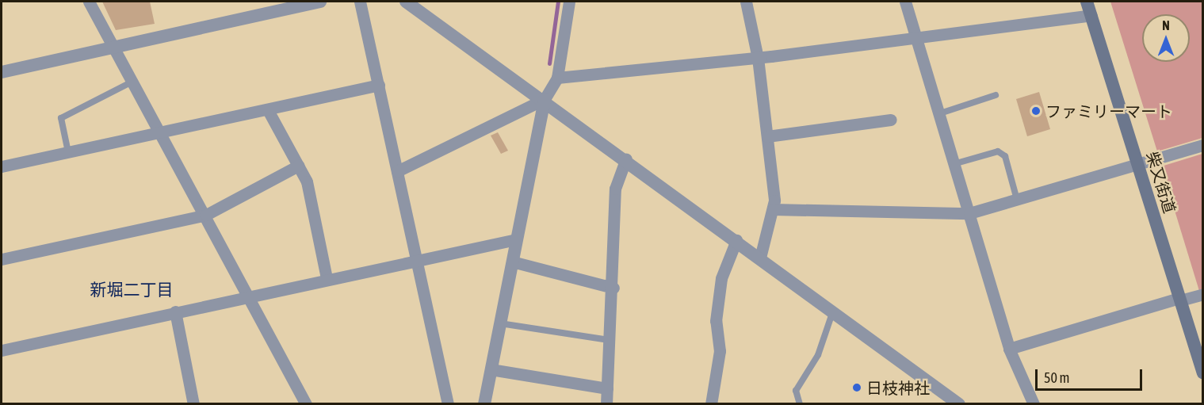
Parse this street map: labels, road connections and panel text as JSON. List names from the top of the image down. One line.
{"streets":{"main road":["柴又街道"]},"districts":["新堀二丁目"],"places":["ファミリーマート","日枝神社"],"scale_bar":"50 m","north":"top"}
